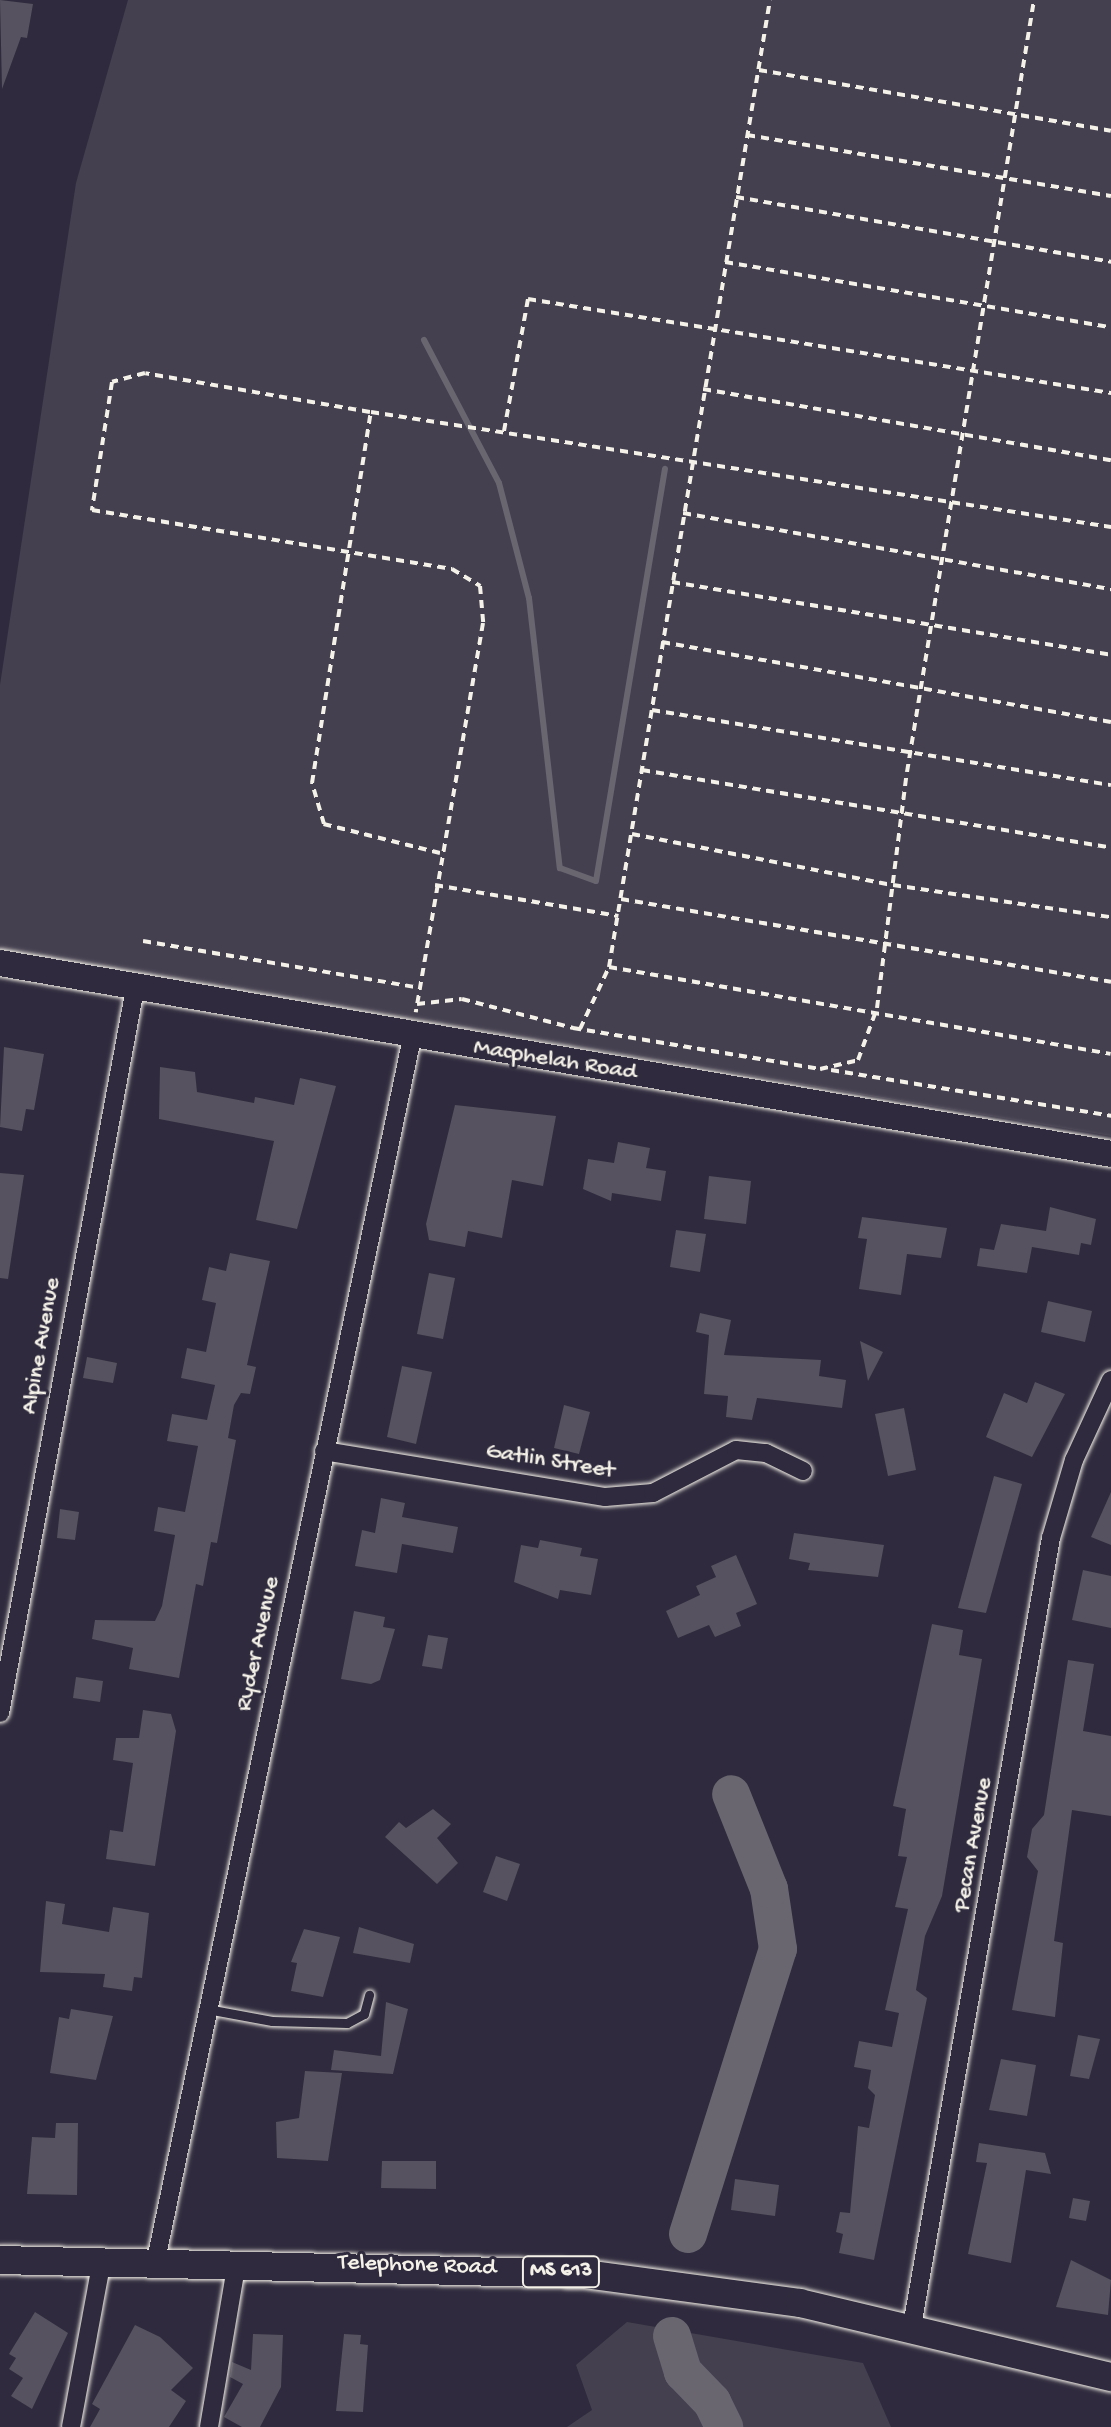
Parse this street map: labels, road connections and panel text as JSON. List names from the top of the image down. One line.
{"streets":{"main road":["Telephone Road","MS 613"],"street":["Macphelah Road","Alpine Avenue","Gatlin Street","Ryder Avenue","Pecan Avenue"]},"crossings":[["Macphelah Road","Alpine Avenue"],["Macphelah Road","Ryder Avenue"],["Gatlin Street","Ryder Avenue"],["Ryder Avenue","Telephone Road"],["Pecan Avenue","Telephone Road"]]}
